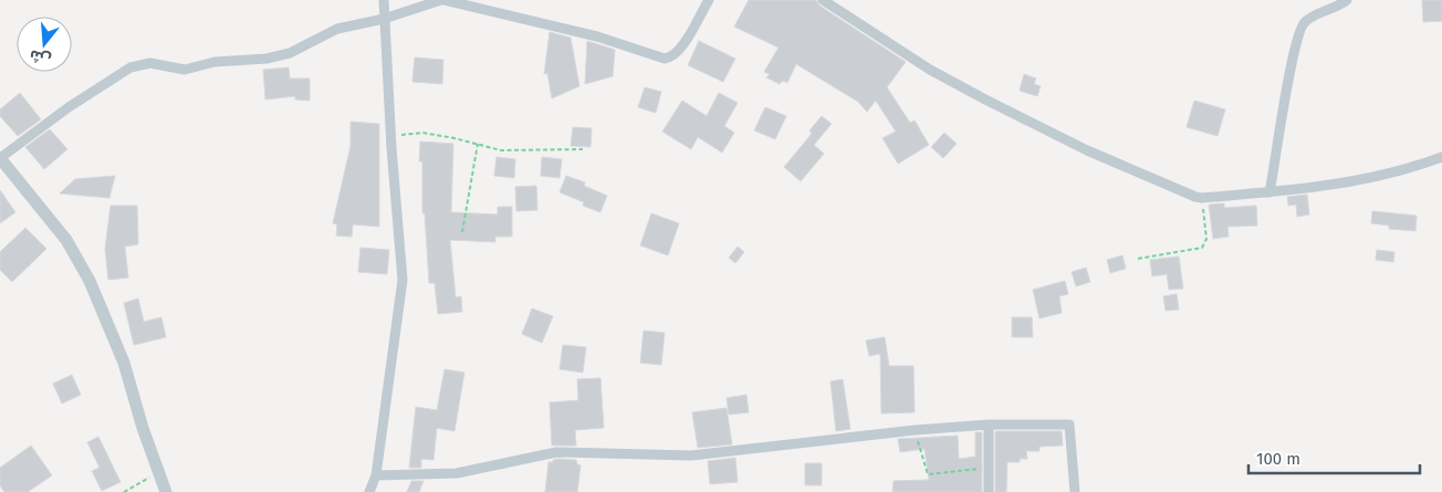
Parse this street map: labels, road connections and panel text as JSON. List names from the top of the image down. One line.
{"scale_bar":"100 m","north":"bottom"}
